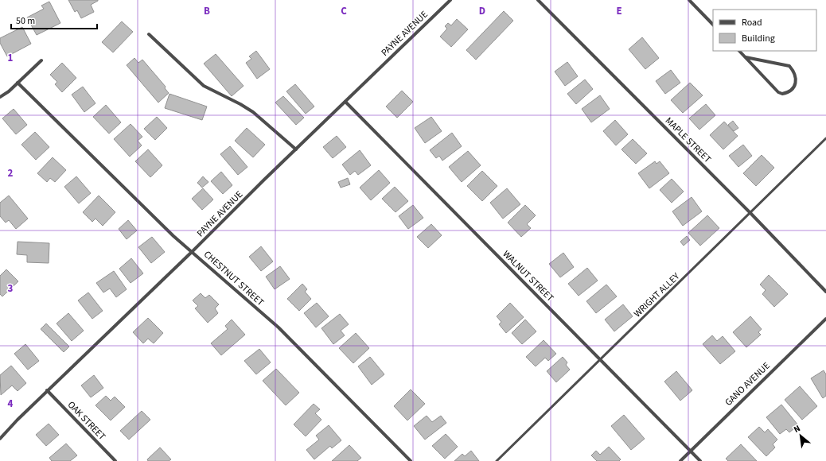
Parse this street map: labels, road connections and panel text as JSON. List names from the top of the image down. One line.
{"streets":{"street":["PAYNE AVENUE","MAPLE STREET","WALNUT STREET","CHESTNUT STREET","GANO AVENUE","OAK STREET"],"lane":["WRIGHT ALLEY"]},"crossings":[["PAYNE AVENUE","WALNUT STREET"],["PAYNE AVENUE","CHESTNUT STREET"],["PAYNE AVENUE","OAK STREET"],["MAPLE STREET","WRIGHT ALLEY"],["WALNUT STREET","WRIGHT ALLEY"],["WALNUT STREET","GANO AVENUE"]],"legend":["Road","Building"],"scale_bar":"50 m","north":"top left","grid":{"columns":["B","C","D","E"],"rows":["1","2","3","4"]}}
